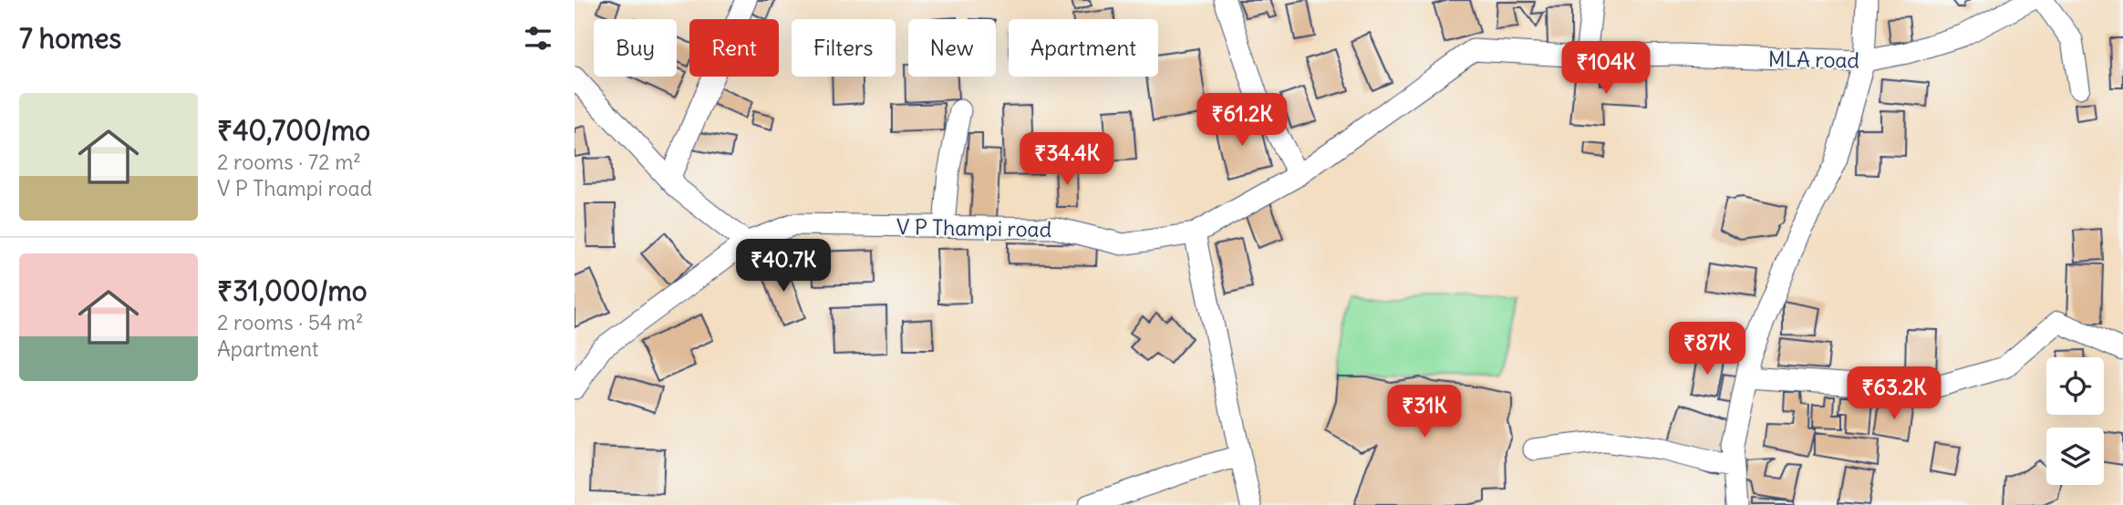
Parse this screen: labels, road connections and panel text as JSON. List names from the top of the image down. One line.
{"streets":{"street":["MLA road","V P Thampi road"]},"crossings":[["MLA road","V P Thampi road"]],"page":{"heading":"7 homes","chip":["Buy","Rent","Filters","New","Apartment"],"price":["₹104K","₹61.2K","₹34.4K","₹40.7K","₹87K","₹63.2K","₹31K"],"list":[{"name":"₹40,700/mo","note":"2 rooms · 72 m² · V P Thampi road"},{"name":"₹31,000/mo","note":"2 rooms · 54 m² · Apartment"}]}}
